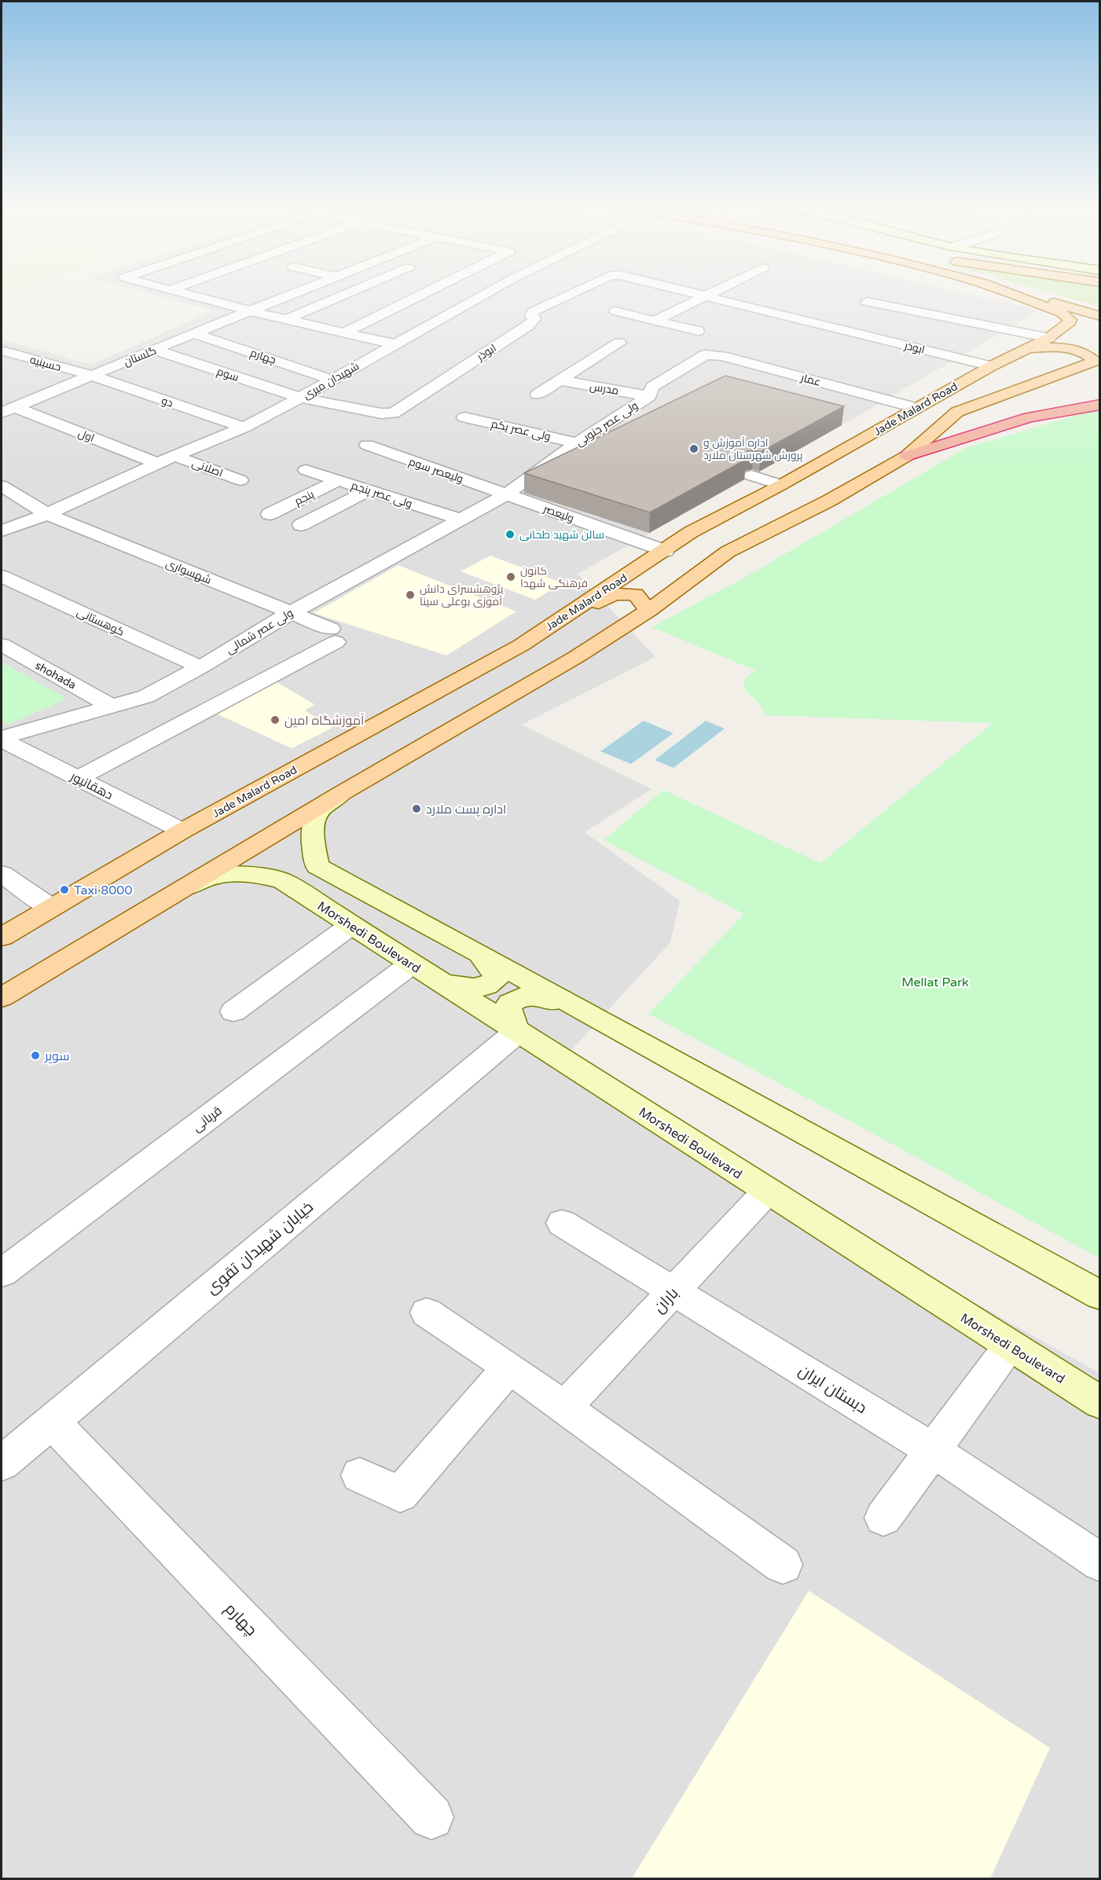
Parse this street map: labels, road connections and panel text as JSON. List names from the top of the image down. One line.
{"streets":{"main road":["Jade Malard Road","Morshedi Boulevard"],"street":["ابوذر","گلستان","چهارم","حسینیه","سوم","عمار","شهیدان میری","مدرس","دو","ولی عصر جنوبی","ولی عصر یکم","اول","اصلانی","ولیعصر سوم","ولی عصر پنجم","پنجم","ولیعصر","شهسواری","کوهستانی","ولی عصر شمالی","shohada","دهقانپور","قربانی","خیابان شهیدان تقوی","باران","دبستان ایران"]},"crossings":[["ابوذر","سوم"],["ابوذر","شهیدان میری"],["ابوذر","Jade Malard Road"],["گلستان","چهارم"],["گلستان","حسینیه"],["گلستان","سوم"],["گلستان","دو"],["گلستان","اول"],["چهارم","شهیدان میری"],["چهارم","خیابان شهیدان تقوی"],["حسینیه","دو"],["سوم","شهیدان میری"],["عمار","Jade Malard Road"],["عمار","ولی عصر جنوبی"],["شهیدان میری","دو"],["شهیدان میری","اول"],["شهیدان میری","اصلانی"],["شهیدان میری","شهسواری"],["مدرس","ولی عصر جنوبی"],["Jade Malard Road","ولیعصر"],["Jade Malard Road","دهقانپور"],["Jade Malard Road","Morshedi Boulevard"],["ولی عصر جنوبی","ولی عصر یکم"],["ولی عصر جنوبی","ولیعصر سوم"],["ولی عصر جنوبی","ولیعصر"],["ولی عصر جنوبی","ولی عصر شمالی"],["ولیعصر سوم","ولیعصر"],["ولیعصر سوم","ولی عصر شمالی"],["ولی عصر پنجم","پنجم"],["ولی عصر پنجم","ولی عصر شمالی"],["ولیعصر","ولی عصر شمالی"],["شهسواری","ولی عصر شمالی"],["شهسواری","دهقانپور"],["کوهستانی","ولی عصر شمالی"],["ولی عصر شمالی","shohada"],["ولی عصر شمالی","دهقانپور"],["Morshedi Boulevard","قربانی"],["Morshedi Boulevard","خیابان شهیدان تقوی"],["Morshedi Boulevard","باران"],["باران","دبستان ایران"]],"parks":["Mellat Park"],"places":["اداره آموزش و پرورش شهرستان ملارد","سالن شهید طحانی","کانون فرهنگی شهدا","پژوهشسرای دانش آموزی بوعلی سینا","آموزشگاه امین","اداره پست ملارد","Taxi 8000","سوپر"]}
